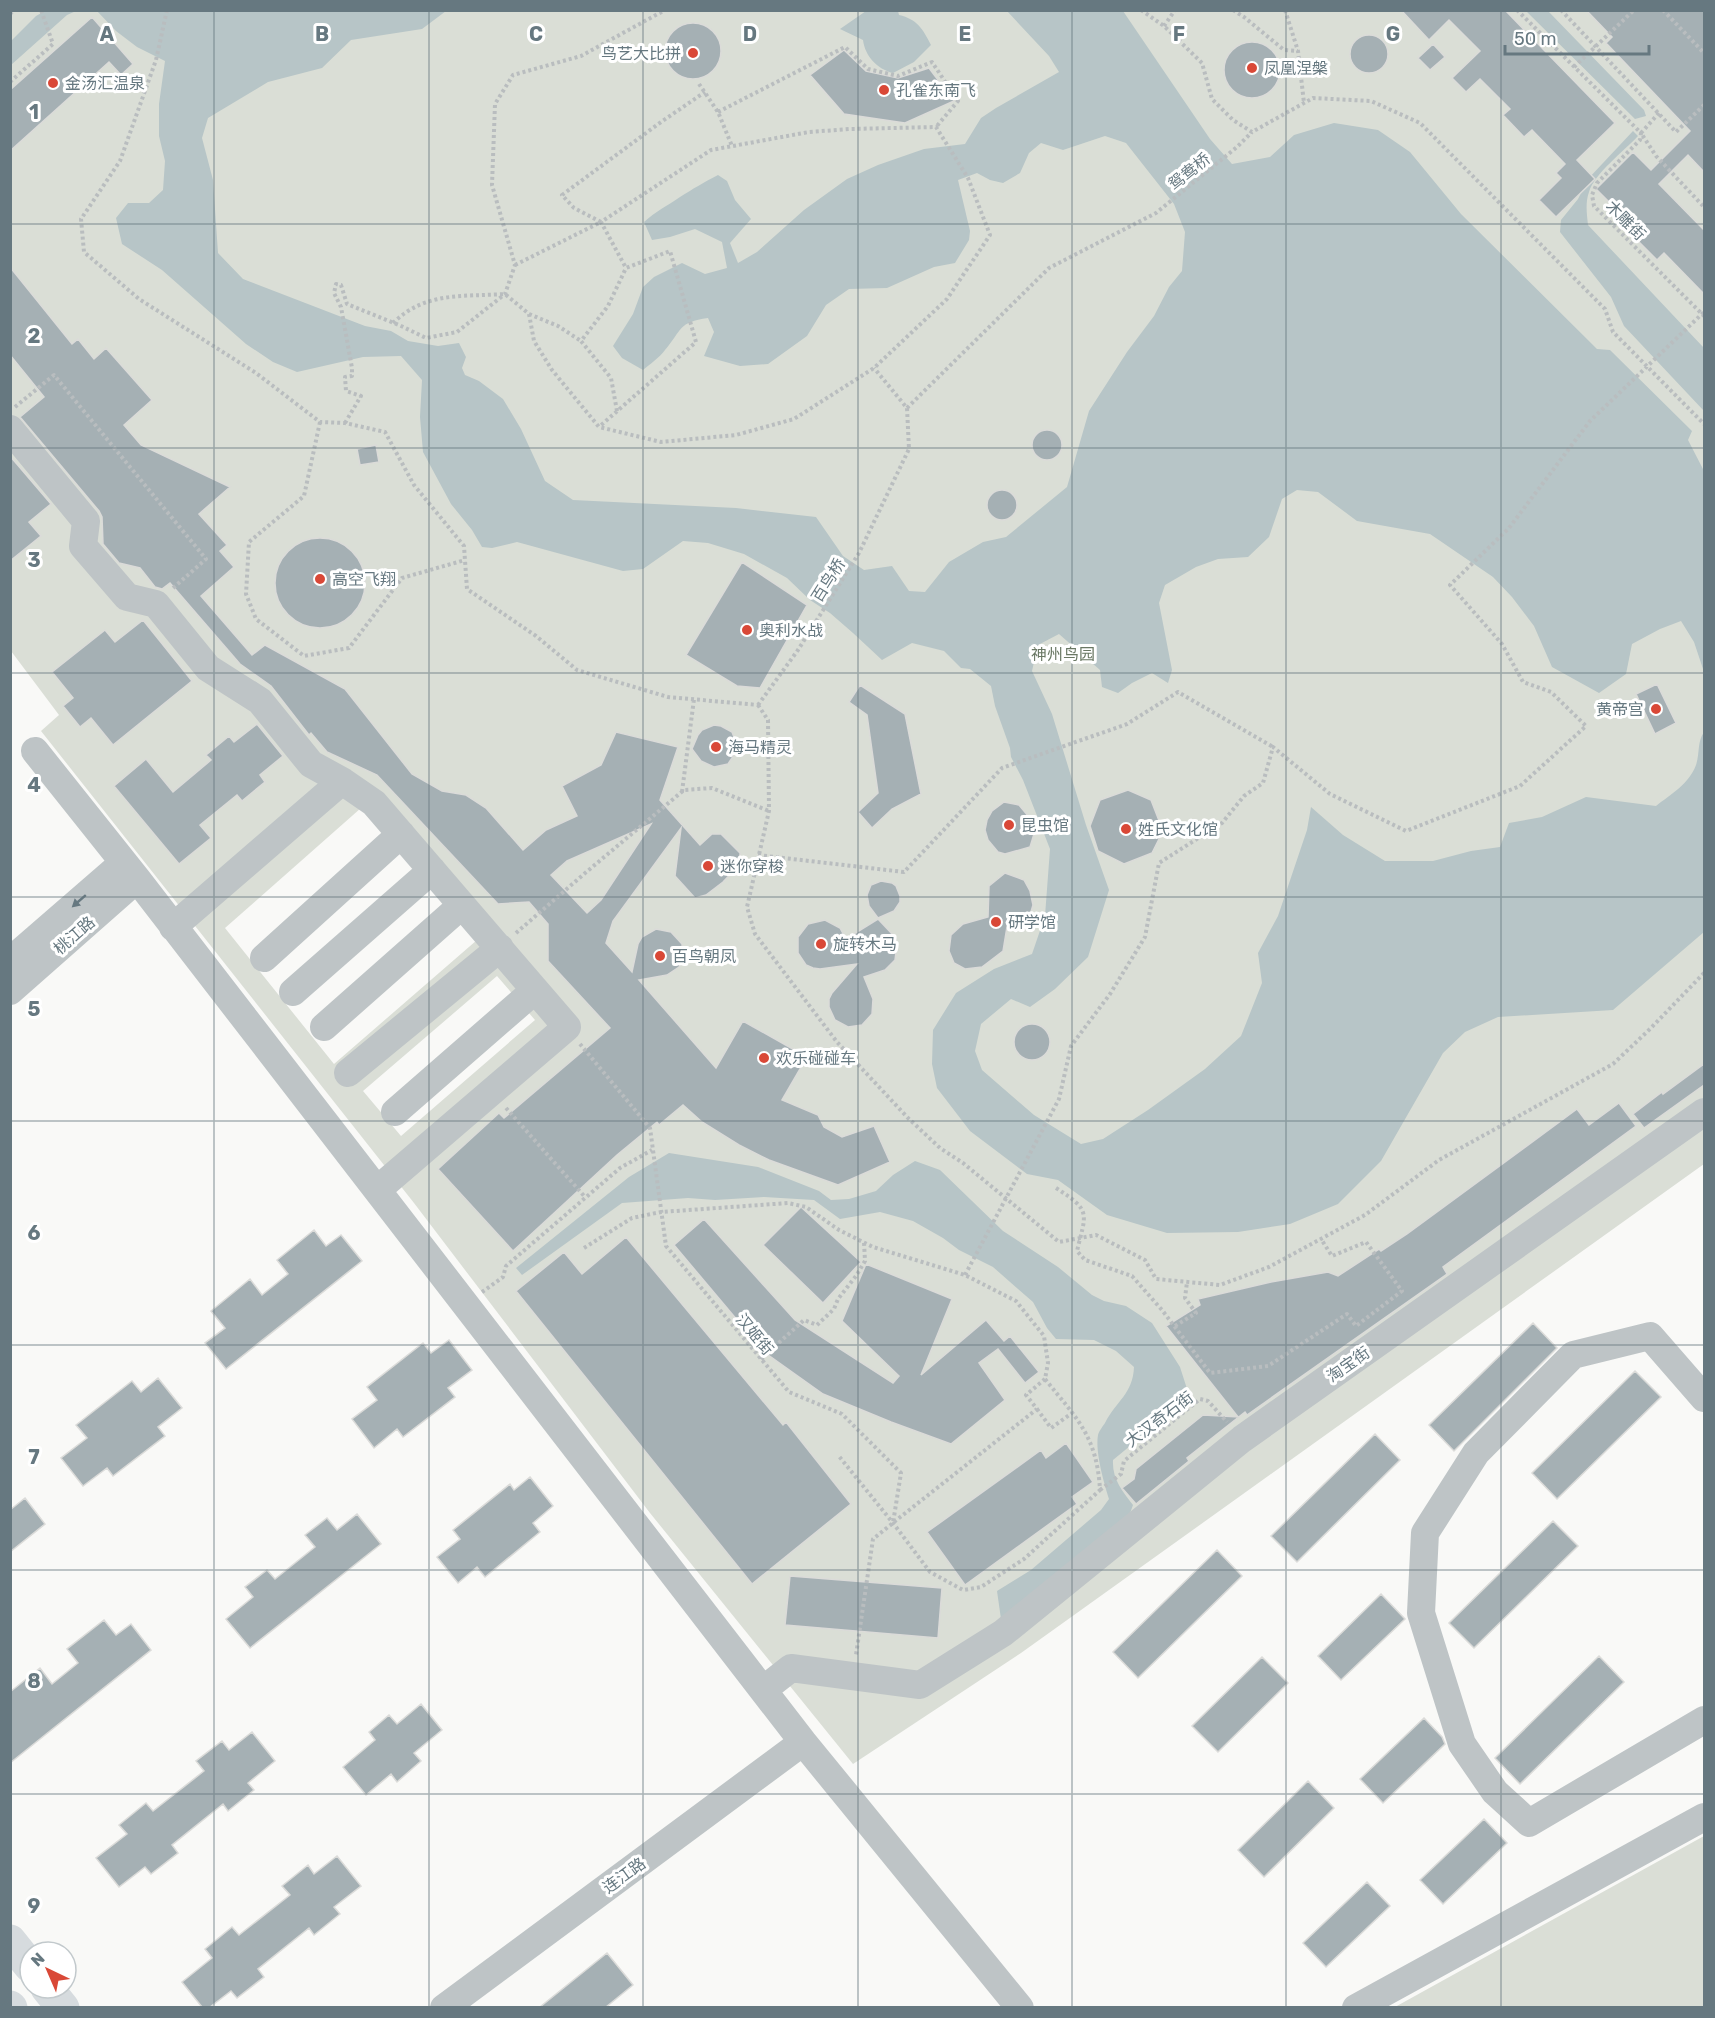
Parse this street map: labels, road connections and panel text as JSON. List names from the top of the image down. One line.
{"streets":{"street":["桃江路","淘宝街","连江路"],"path":["鸳鸯桥","木雕街","百鸟桥","汉姬街","大汉奇石街"]},"crossings":[["鸳鸯桥","百鸟桥"],["淘宝街","大汉奇石街"]],"parks":["神州鸟园"],"places":["鸟艺大比拼","凤凰涅槃","金汤汇温泉","孔雀东南飞","高空飞翔","奥利水战","黄帝宫","海马精灵","昆虫馆","姓氏文化馆","迷你穿梭","研学馆","旋转木马","百鸟朝凤","欢乐碰碰车"],"scale_bar":"50 m","north":"top left","grid":{"columns":["A","B","C","D","E","F","G"],"rows":["1","2","3","4","5","6","7","8","9"]}}
